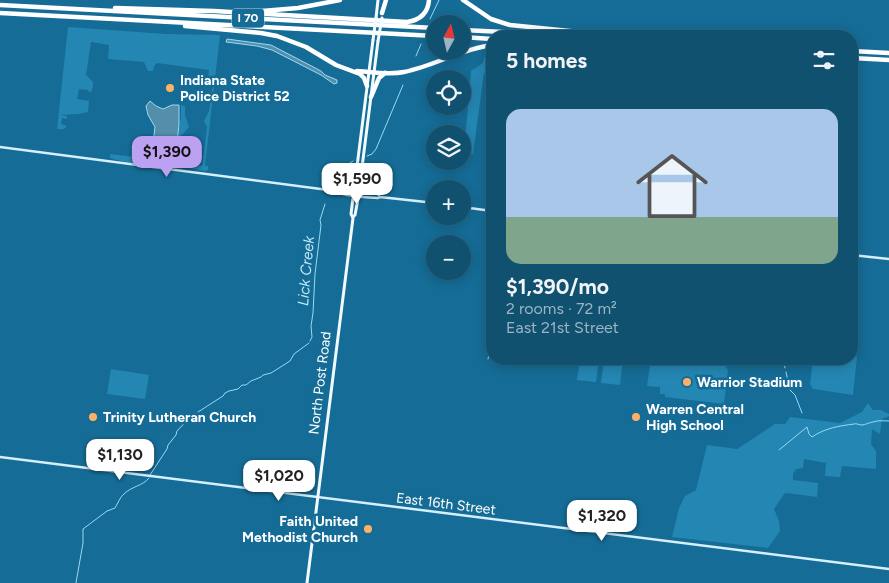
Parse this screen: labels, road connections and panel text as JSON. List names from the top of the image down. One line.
{"streets":{"highway":["I 70"],"main road":["North Post Road"],"street":["East 16th Street"]},"crossings":[["North Post Road","East 16th Street"]],"water":["Lick Creek"],"places":["Indiana State Police District 52","Warrior Stadium","Trinity Lutheran Church","Warren Central High School","Faith United Methodist Church"],"north":"top","page":{"map_buttons":["+","−"],"heading":"5 homes","list":[{"name":"$1,390/mo","note":"2 rooms · 72 m² · East 21st Street"}],"price":["$1,390","$1,590","$1,130","$1,020","$1,320"]}}
